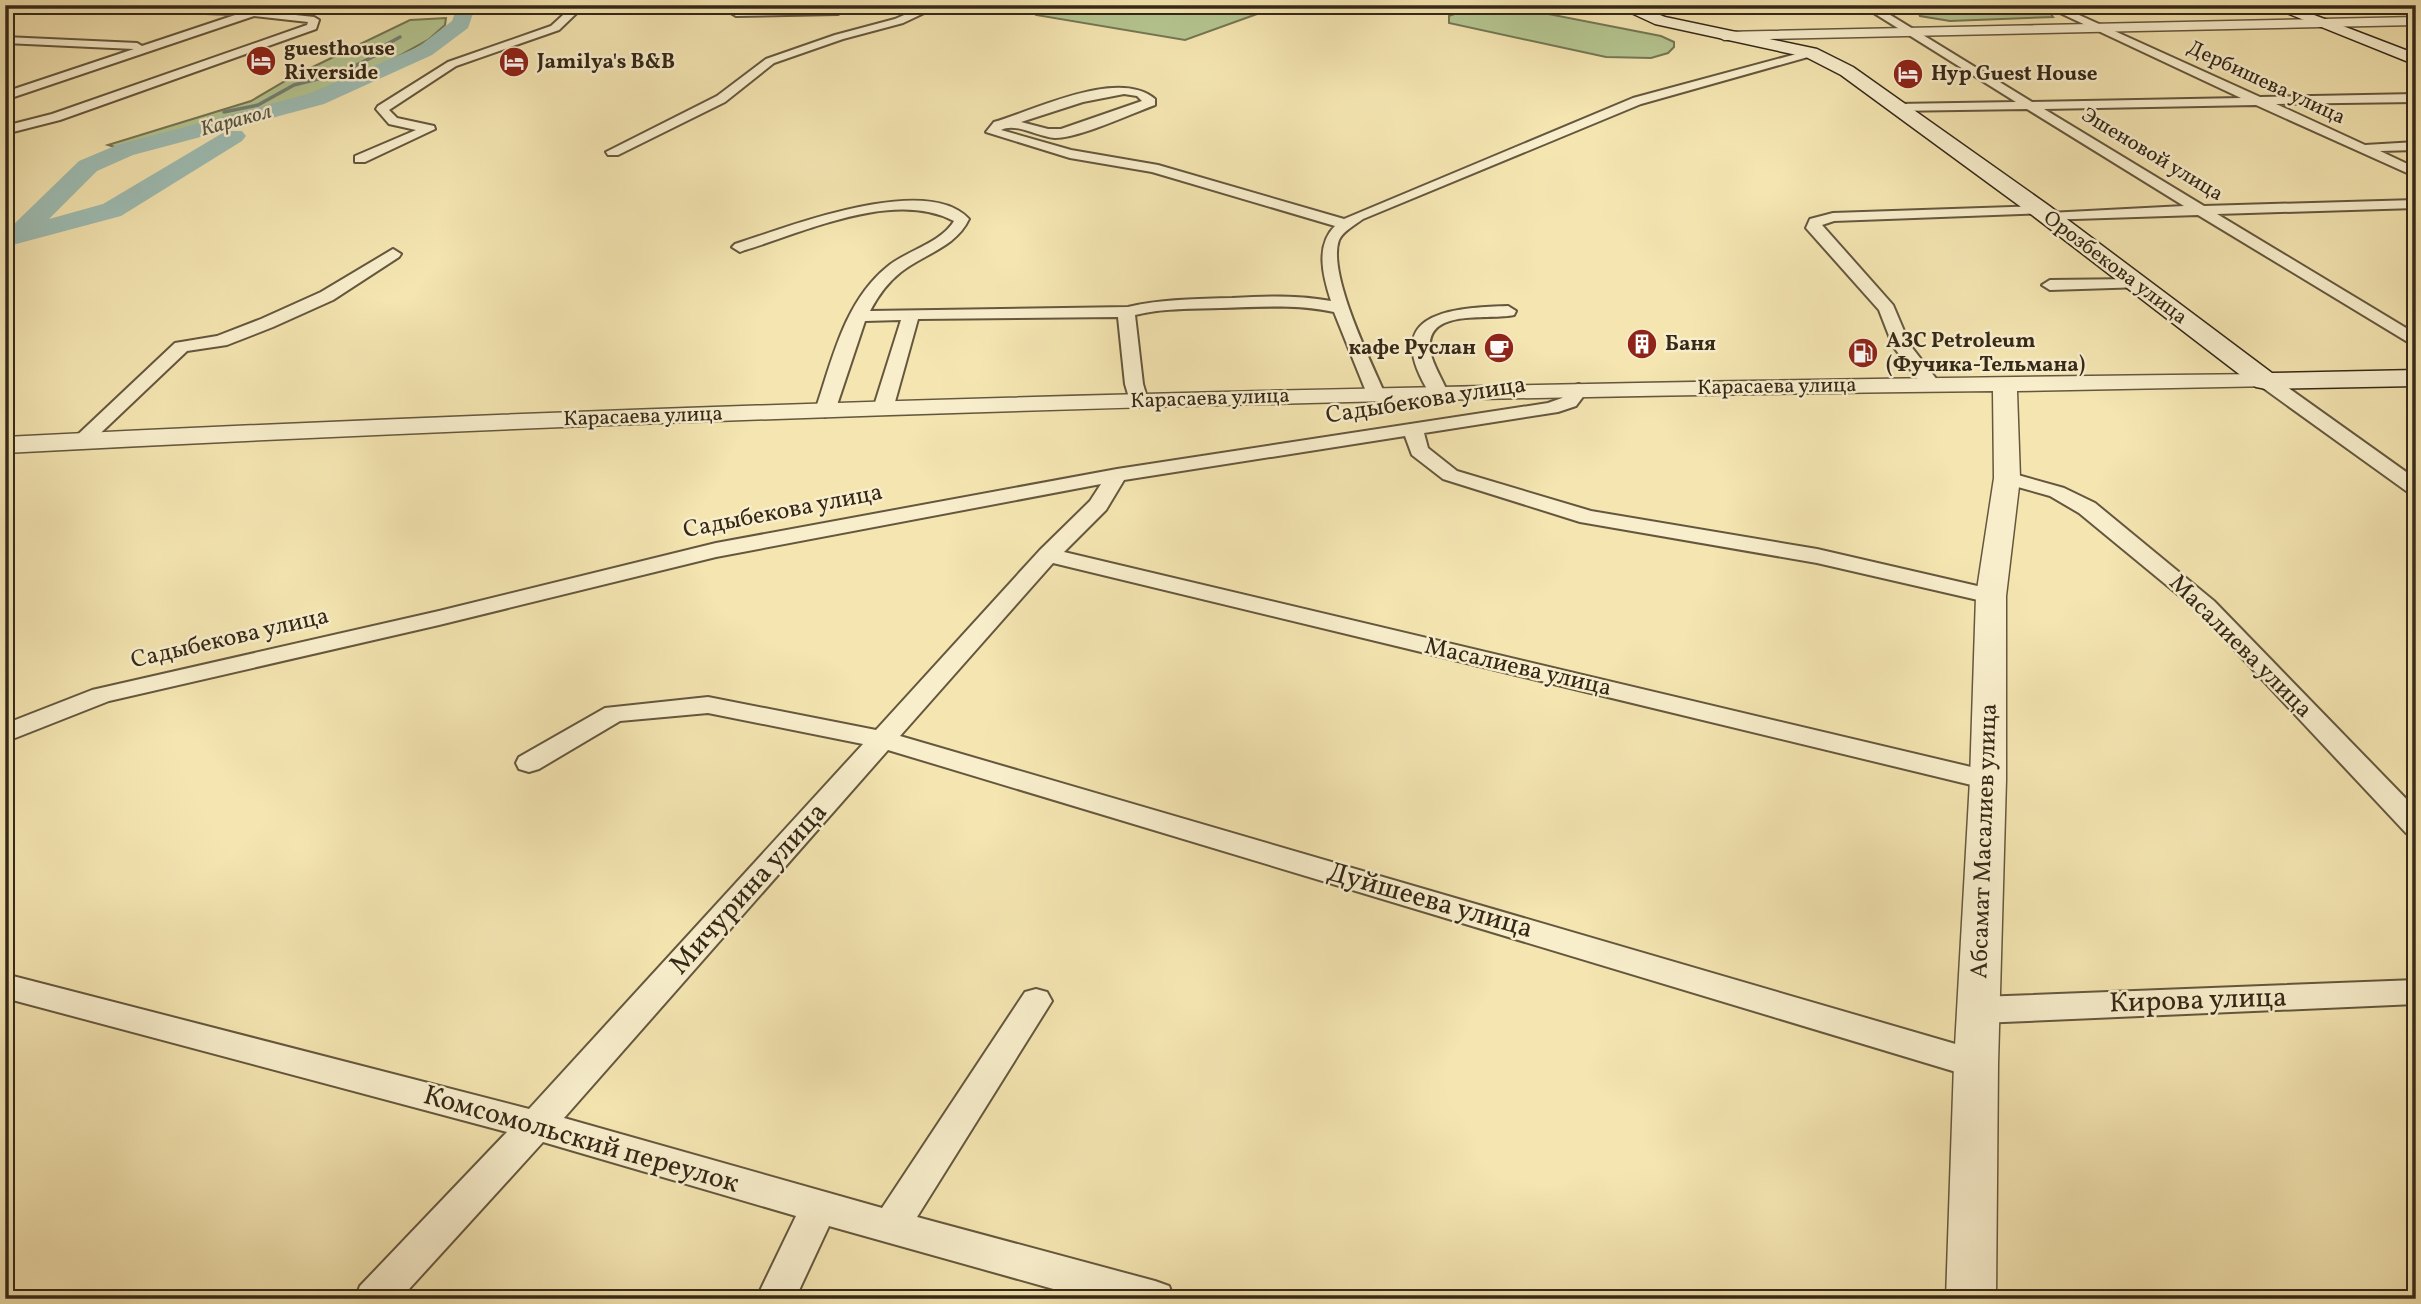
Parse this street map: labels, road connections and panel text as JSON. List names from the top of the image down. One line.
{"streets":{"main road":["Орозбекова улица","Карасаева улица"],"street":["Дербишева улица","Эшеновой улица","Садыбекова улица","Масалиева улица","Абсамат Масалиев улица","Мичурина улица","Дуйшеева улица","Кирова улица","Комсомольский переулок"]},"crossings":[["Орозбекова улица","Карасаева улица"],["Карасаева улица","Садыбекова улица"],["Карасаева улица","Абсамат Масалиев улица"],["Садыбекова улица","Мичурина улица"],["Масалиева улица","Абсамат Масалиев улица"],["Масалиева улица","Мичурина улица"],["Абсамат Масалиев улица","Дуйшеева улица"],["Абсамат Масалиев улица","Кирова улица"],["Мичурина улица","Дуйшеева улица"],["Мичурина улица","Комсомольский переулок"]],"water":["Каракол"],"places":{"hotel":["guesthouse Riverside","Jamilya's B&B","Нур Guest House"],"building":["Баня"],"cafe":["кафе Руслан"],"fuel station":["АЗС Petroleum (Фучика-Тельмана)"]}}
